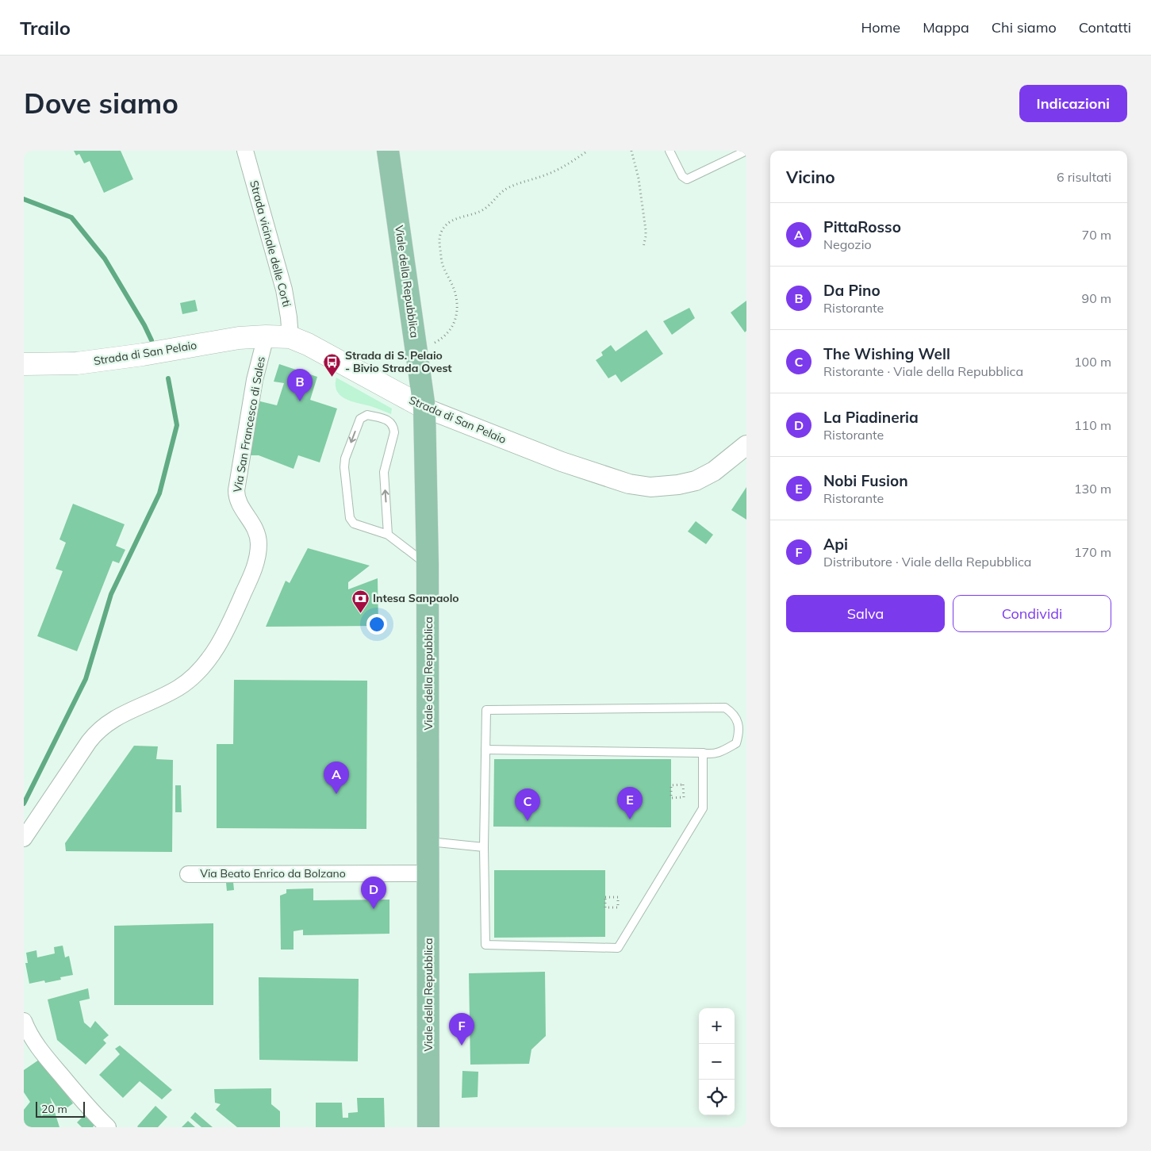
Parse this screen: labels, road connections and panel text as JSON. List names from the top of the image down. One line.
{"streets":{"main road":["Viale della Repubblica","Strada di San Pelaio"],"street":["Strada vicinale delle Corti","Via San Francesco di Sales","Via Beato Enrico da Bolzano"]},"crossings":[["Strada vicinale delle Corti","Strada di San Pelaio"],["Viale della Repubblica","Strada di San Pelaio"],["Viale della Repubblica","Via Beato Enrico da Bolzano"],["Strada di San Pelaio","Via San Francesco di Sales"]],"places":{"bus stop":["Strada di S. Pelaio - Bivio Strada Ovest"],"bank":["Intesa Sanpaolo"]},"scale_bar":"20 m","page":{"header":"Trailo","nav":["Home","Mappa","Chi siamo","Contatti"],"buttons":["Indicazioni",["Salva","Condividi"]],"title":"Dove siamo","heading":["Vicino","6 risultati"],"list":[{"mark":"A","name":"PittaRosso","note":"Negozio","value":"70 m"},{"mark":"B","name":"Da Pino","note":"Ristorante","value":"90 m"},{"mark":"C","name":"The Wishing Well","note":"Ristorante · Viale della Repubblica","value":"100 m"},{"mark":"D","name":"La Piadineria","note":"Ristorante","value":"110 m"},{"mark":"E","name":"Nobi Fusion","note":"Ristorante","value":"130 m"},{"mark":"F","name":"Api","note":"Distributore · Viale della Repubblica","value":"170 m"}],"pins":["B","A","E","C","D","F"],"map_buttons":["+","−"],"scale":"20 m"}}
